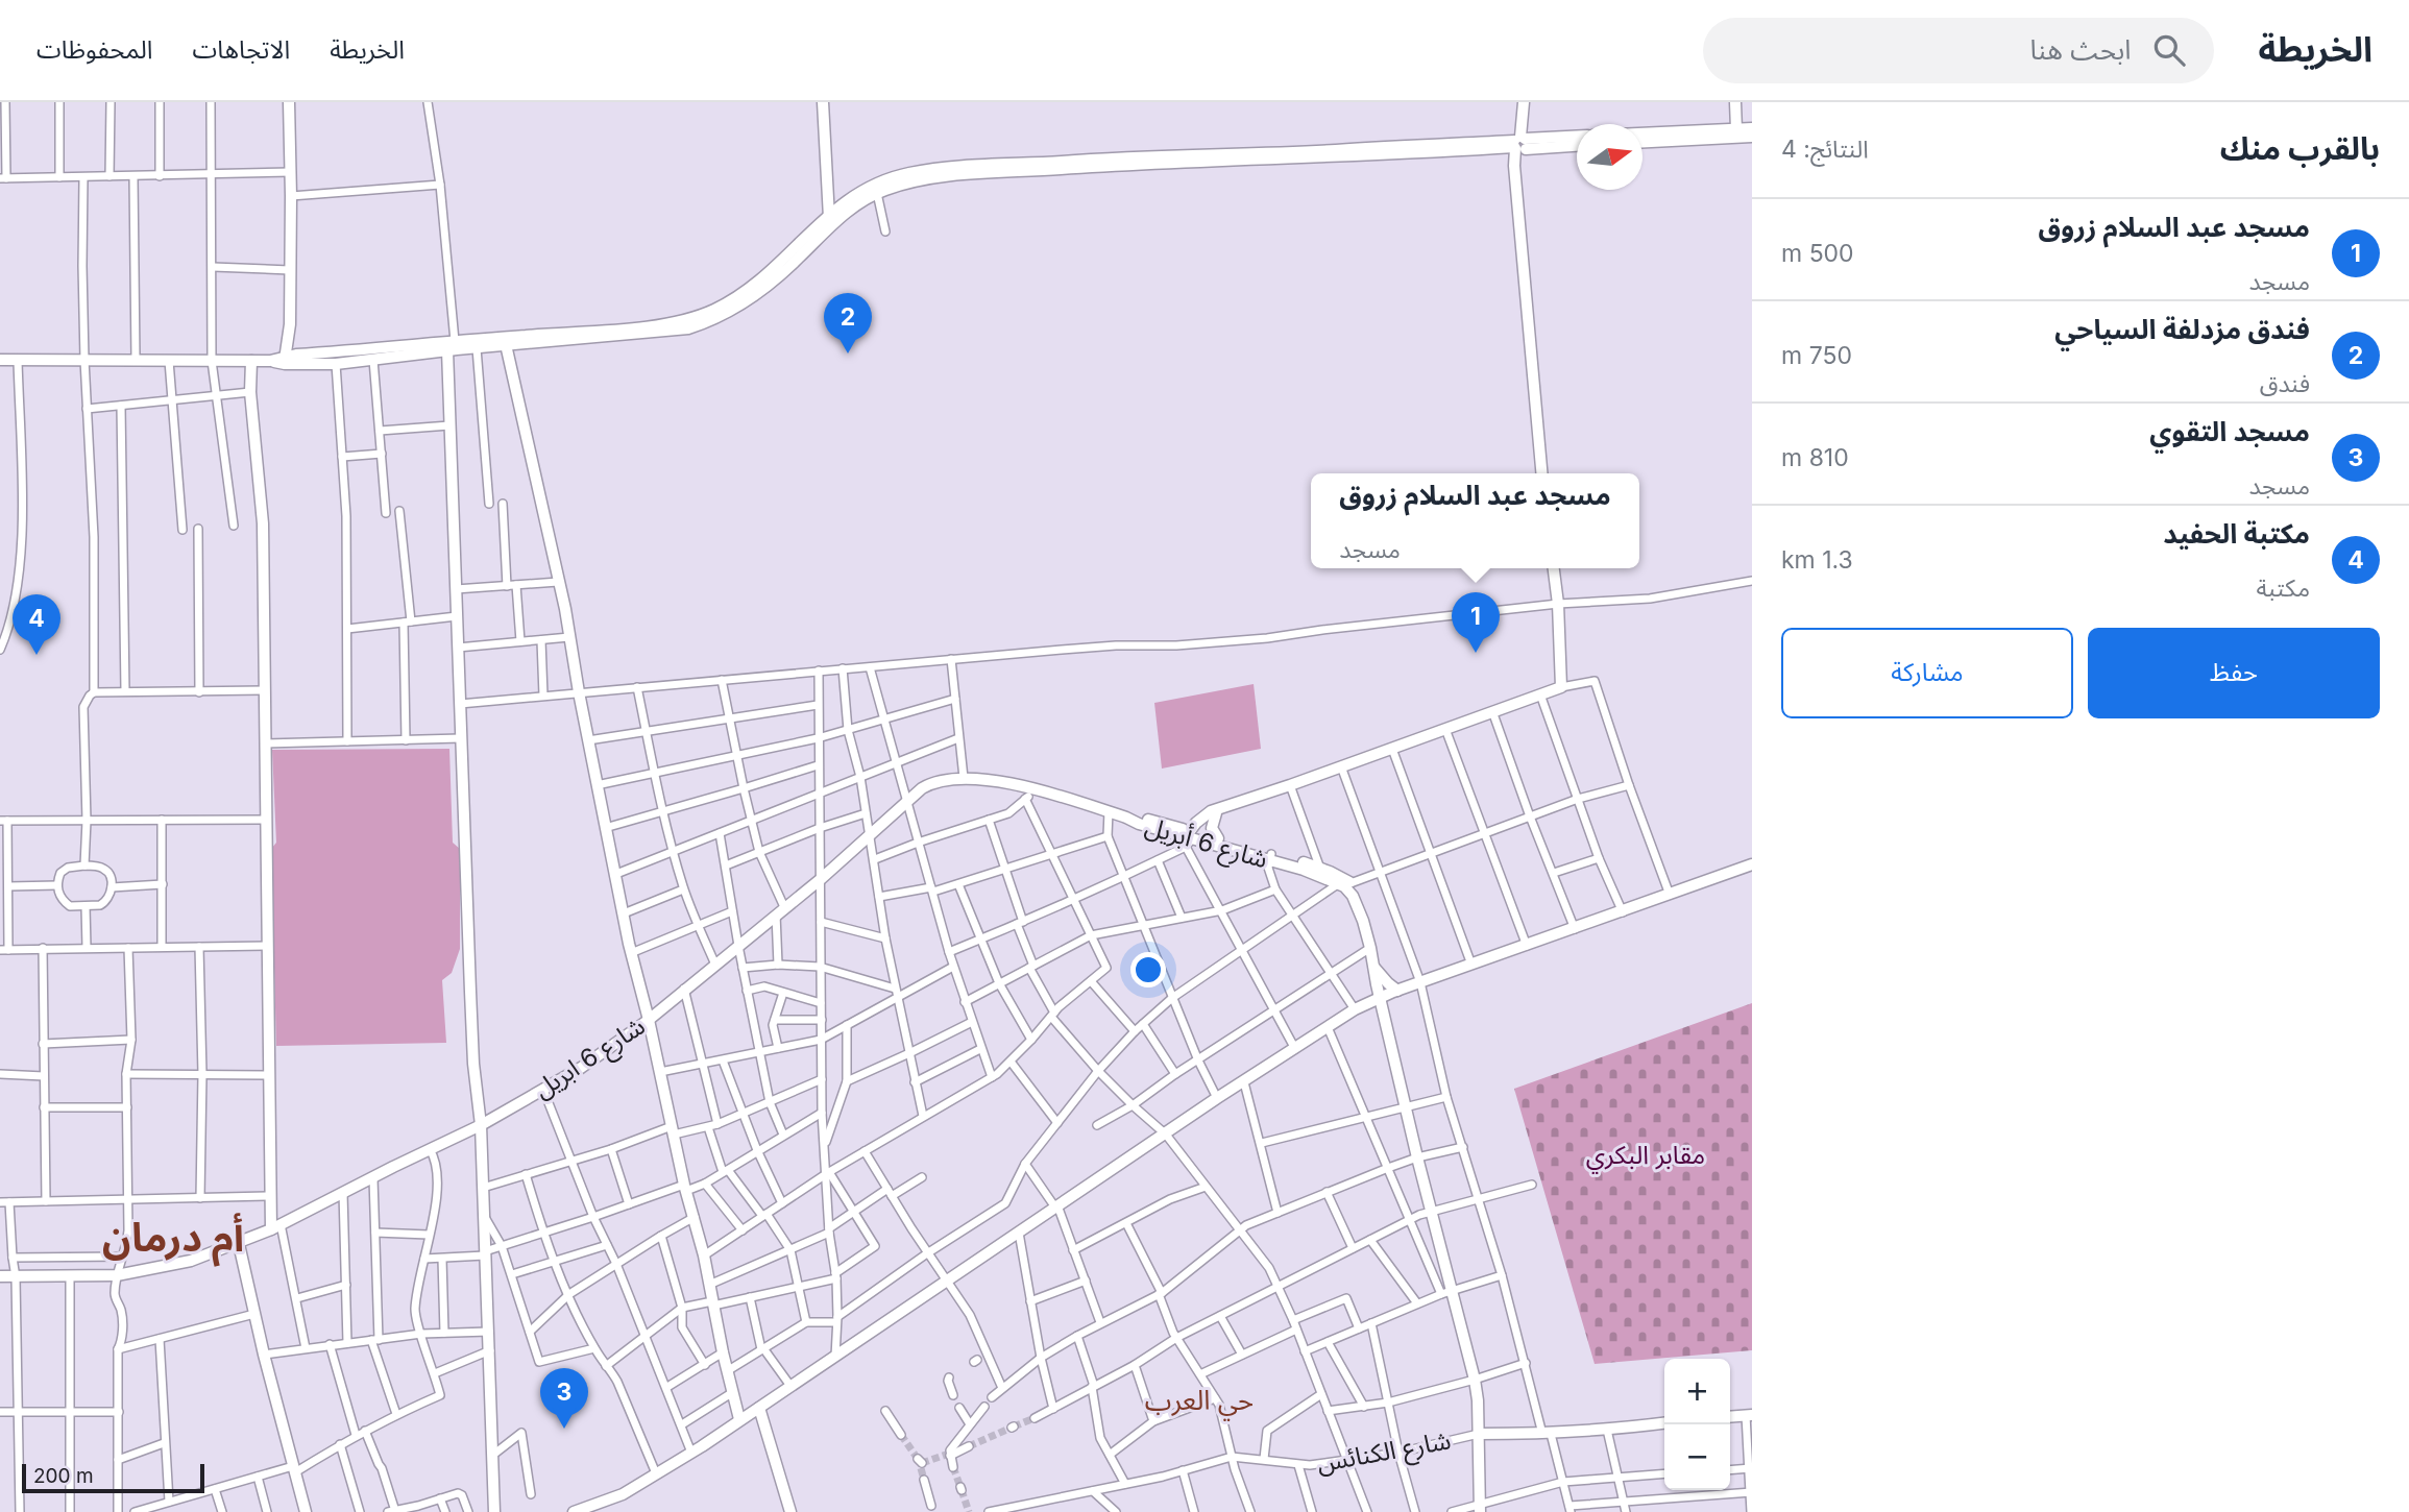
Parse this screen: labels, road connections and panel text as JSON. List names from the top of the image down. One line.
{"streets":{"street":["شارع 6 أبريل","شارع 6 ابريل","شارع الكنائس"]},"crossings":[["شارع 6 أبريل","شارع 6 ابريل"],["شارع 6 أبريل","شارع الكنائس"]],"districts":["أم درمان","حي العرب"],"parks":["مقابر البكري"],"scale_bar":"200 m","north":"right","page":{"header":"الخريطة","search":"ابحث هنا","nav":["الخريطة","الاتجاهات","المحفوظات"],"heading":["بالقرب منك","النتائج: 4"],"list":[{"mark":"1","name":"مسجد عبد السلام زروق","note":"مسجد","value":"500 m"},{"mark":"2","name":"فندق مزدلفة السياحي","note":"فندق","value":"750 m"},{"mark":"3","name":"مسجد التقوي","note":"مسجد","value":"810 m"},{"mark":"4","name":"مكتبة الحفيد","note":"مكتبة","value":"1.3 km"}],"pins":["2","1","4","3"],"popup":["مسجد عبد السلام زروق","مسجد"],"buttons":["حفظ","مشاركة"],"map_buttons":["+","−"],"scale":"200 m"}}
